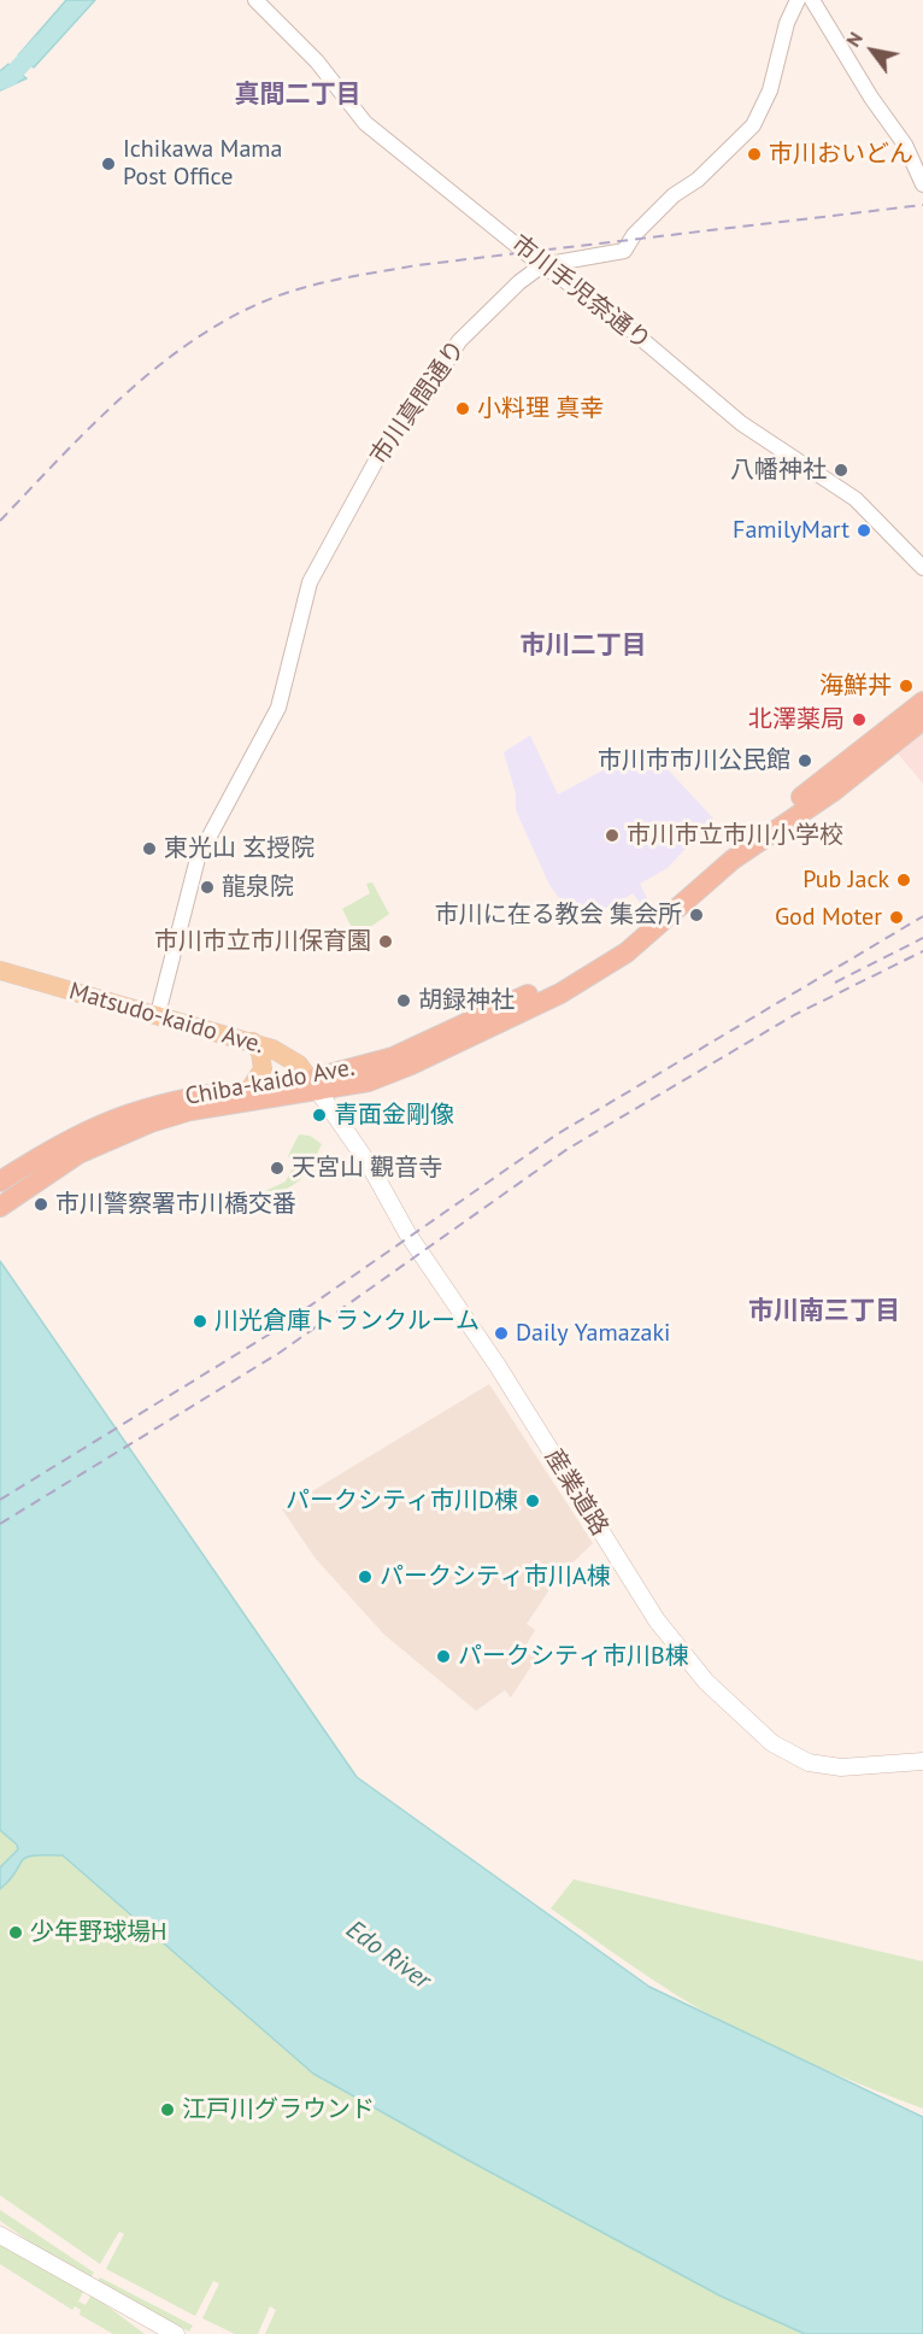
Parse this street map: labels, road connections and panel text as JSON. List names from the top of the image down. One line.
{"streets":{"highway":["Chiba-kaido Ave."],"main road":["Matsudo-kaido Ave.","産業道路"],"street":["市川手児奈通り","市川真間通り"]},"crossings":[["市川手児奈通り","市川真間通り"],["市川真間通り","Matsudo-kaido Ave."],["Matsudo-kaido Ave.","Chiba-kaido Ave."],["Matsudo-kaido Ave.","産業道路"],["Chiba-kaido Ave.","産業道路"]],"districts":["真間二丁目","市川二丁目","市川南三丁目"],"water":["Edo River"],"places":["市川おいどん","Ichikawa Mama Post Office","小料理 真幸","八幡神社","FamilyMart","海鮮丼","北澤薬局","市川市市川公民館","市川市立市川小学校","東光山 玄授院","Pub Jack","龍泉院","市川に在る教会 集会所","God Moter","市川市立市川保育園","胡録神社","青面金剛像","天宮山 觀音寺","市川警察署市川橋交番","川光倉庫トランクルーム","Daily Yamazaki","パークシティ市川D棟","パークシティ市川A棟","パークシティ市川B棟","少年野球場H","江戸川グラウンド"],"north":"top left"}
